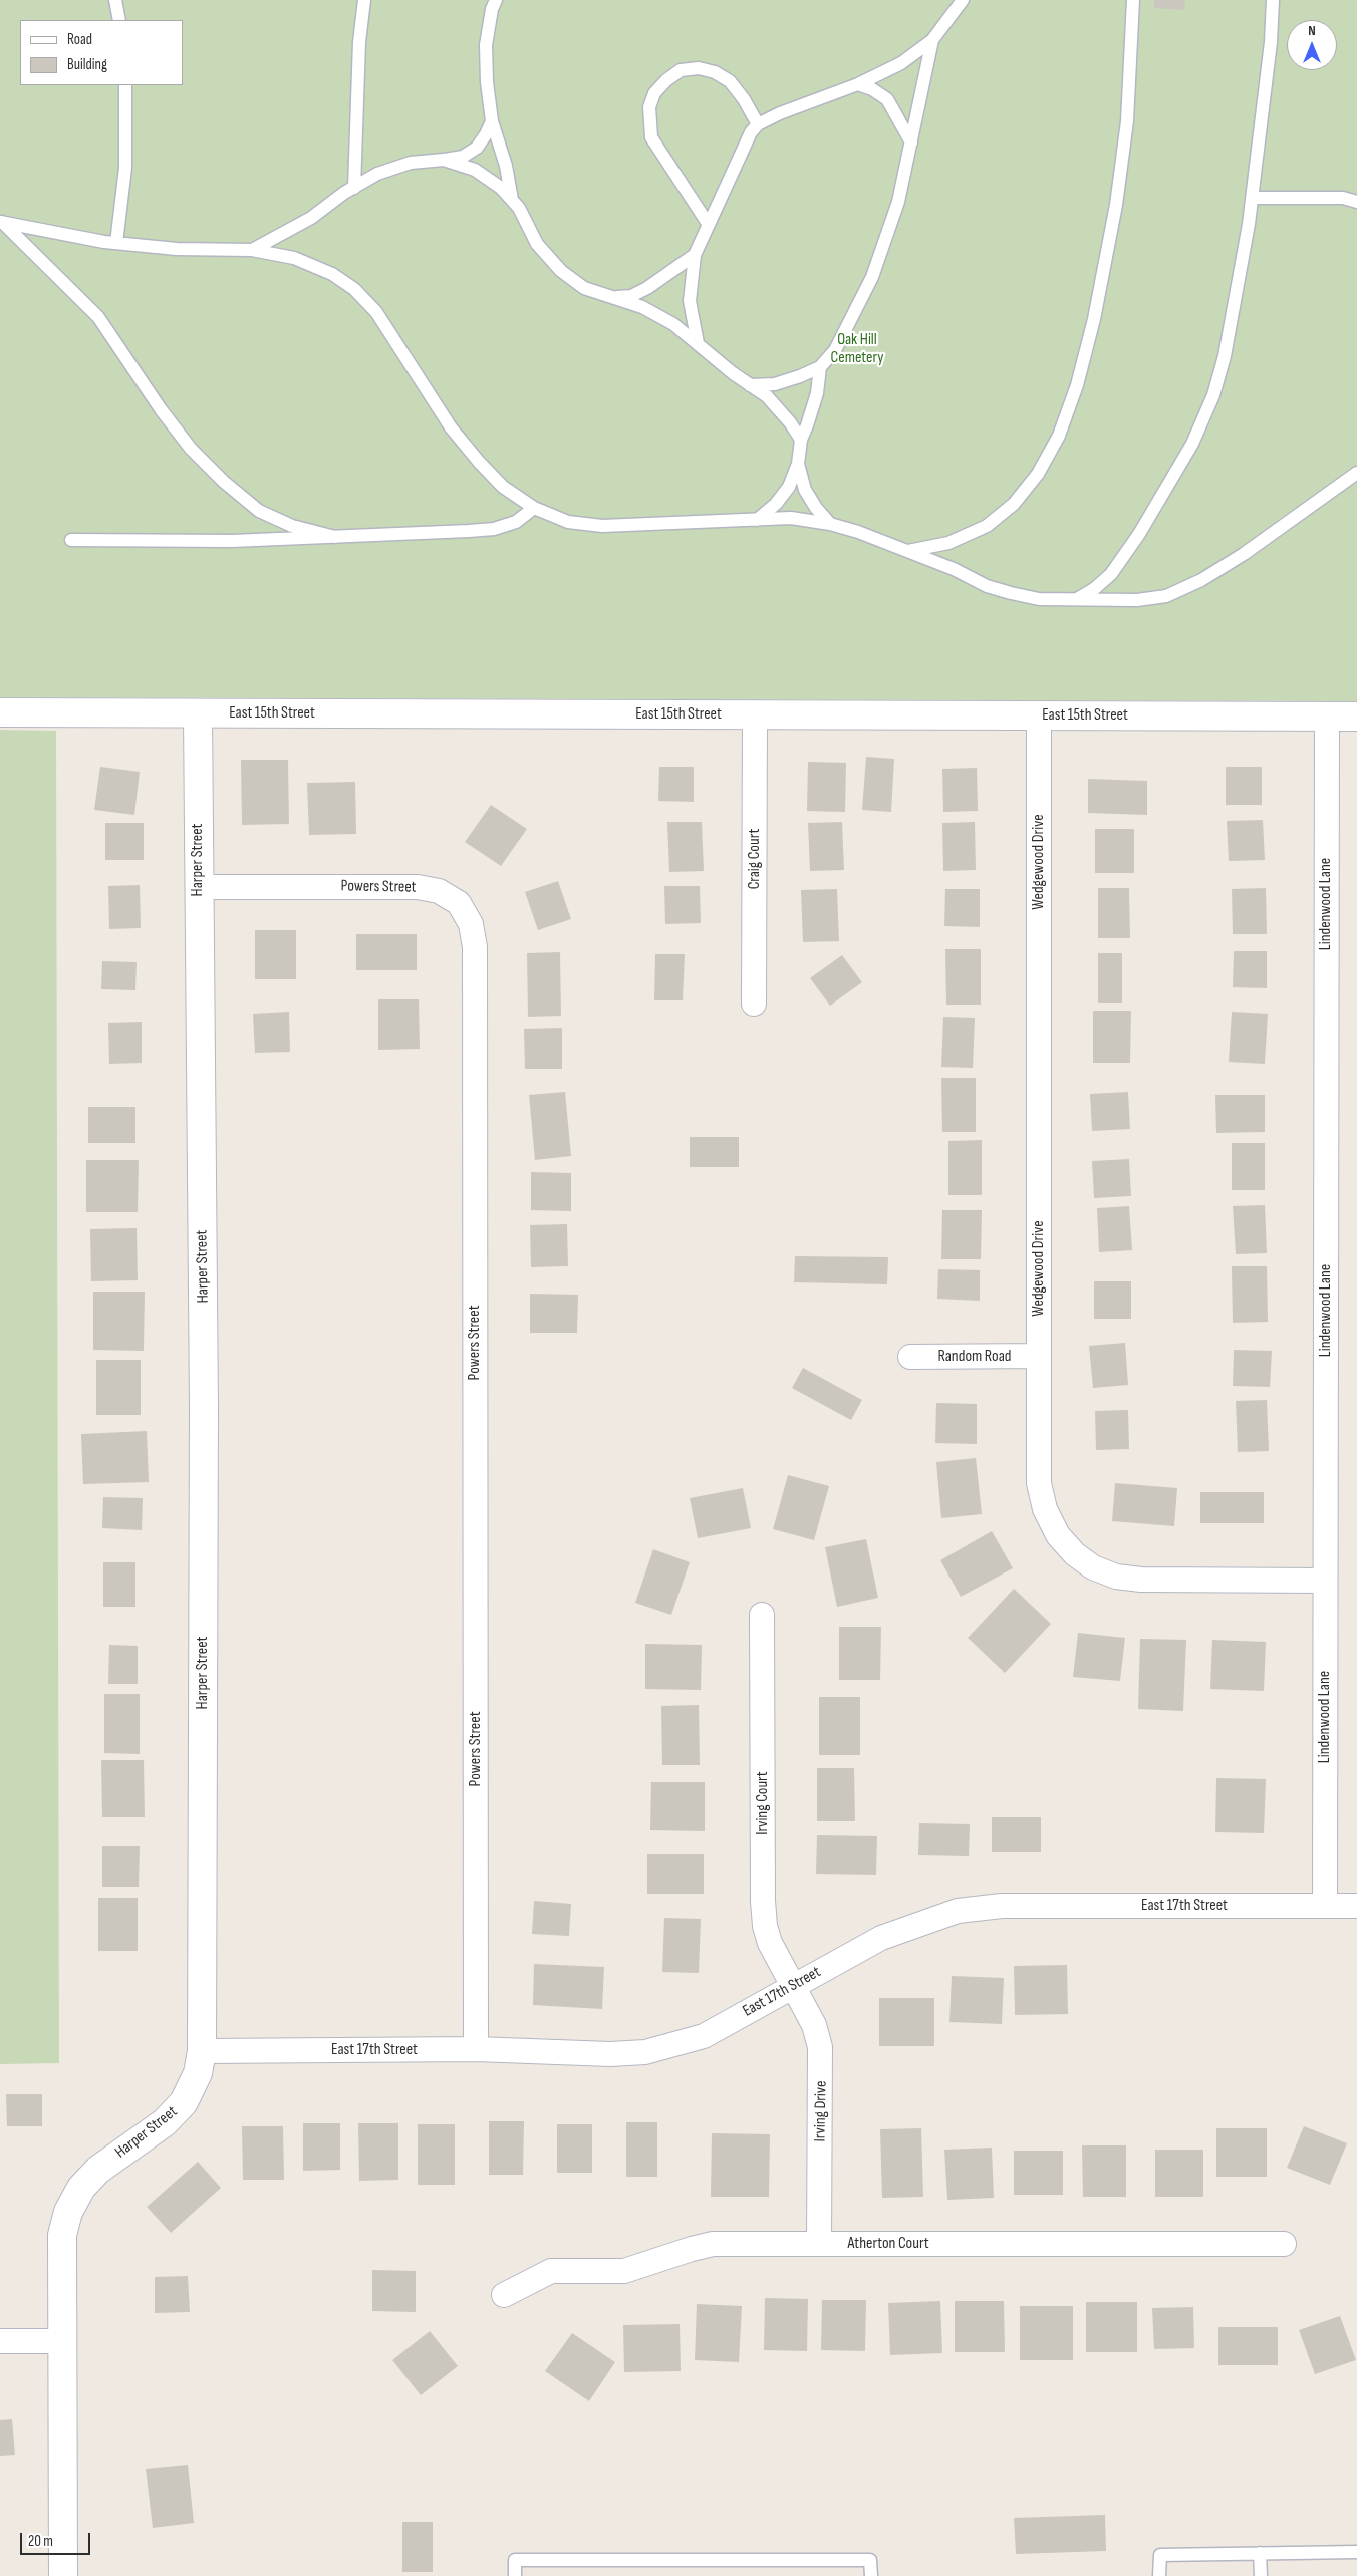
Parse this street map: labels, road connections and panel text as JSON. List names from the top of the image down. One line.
{"streets":{"street":["East 15th Street","Craig Court","Harper Street","Wedgewood Drive","Powers Street","Lindenwood Lane","Random Road","Irving Court","East 17th Street","Irving Drive","Atherton Court"]},"crossings":[["East 15th Street","Craig Court"],["East 15th Street","Harper Street"],["East 15th Street","Wedgewood Drive"],["East 15th Street","Lindenwood Lane"],["Harper Street","Powers Street"],["Harper Street","East 17th Street"],["Wedgewood Drive","Lindenwood Lane"],["Wedgewood Drive","Random Road"],["Powers Street","East 17th Street"],["Lindenwood Lane","East 17th Street"],["Irving Court","East 17th Street"],["Irving Court","Irving Drive"],["East 17th Street","Irving Drive"],["Irving Drive","Atherton Court"]],"parks":["Oak Hill Cemetery"],"legend":["Road","Building"],"scale_bar":"20 m","north":"top"}
